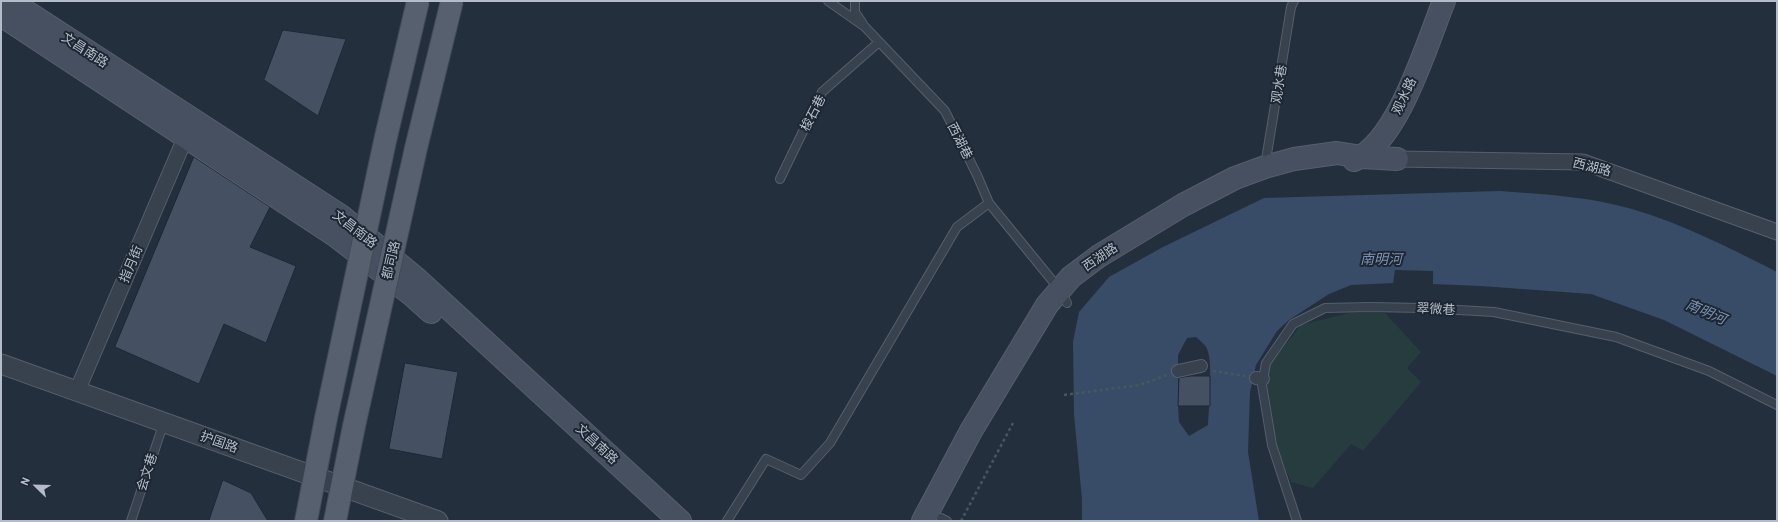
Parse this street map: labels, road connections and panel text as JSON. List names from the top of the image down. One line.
{"streets":{"main road":["文昌南路","观水路","西湖路","都司路"],"street":["指月街","护国路"],"lane":["观水巷","梭石巷","西湖巷","翠微巷","会文巷"]},"crossings":[["文昌南路","指月街"],["观水巷","西湖路"],["观水路","西湖路"],["梭石巷","西湖巷"],["西湖巷","西湖路"],["都司路","护国路"],["指月街","护国路"],["护国路","会文巷"]],"water":["南明河"],"north":"top left"}
